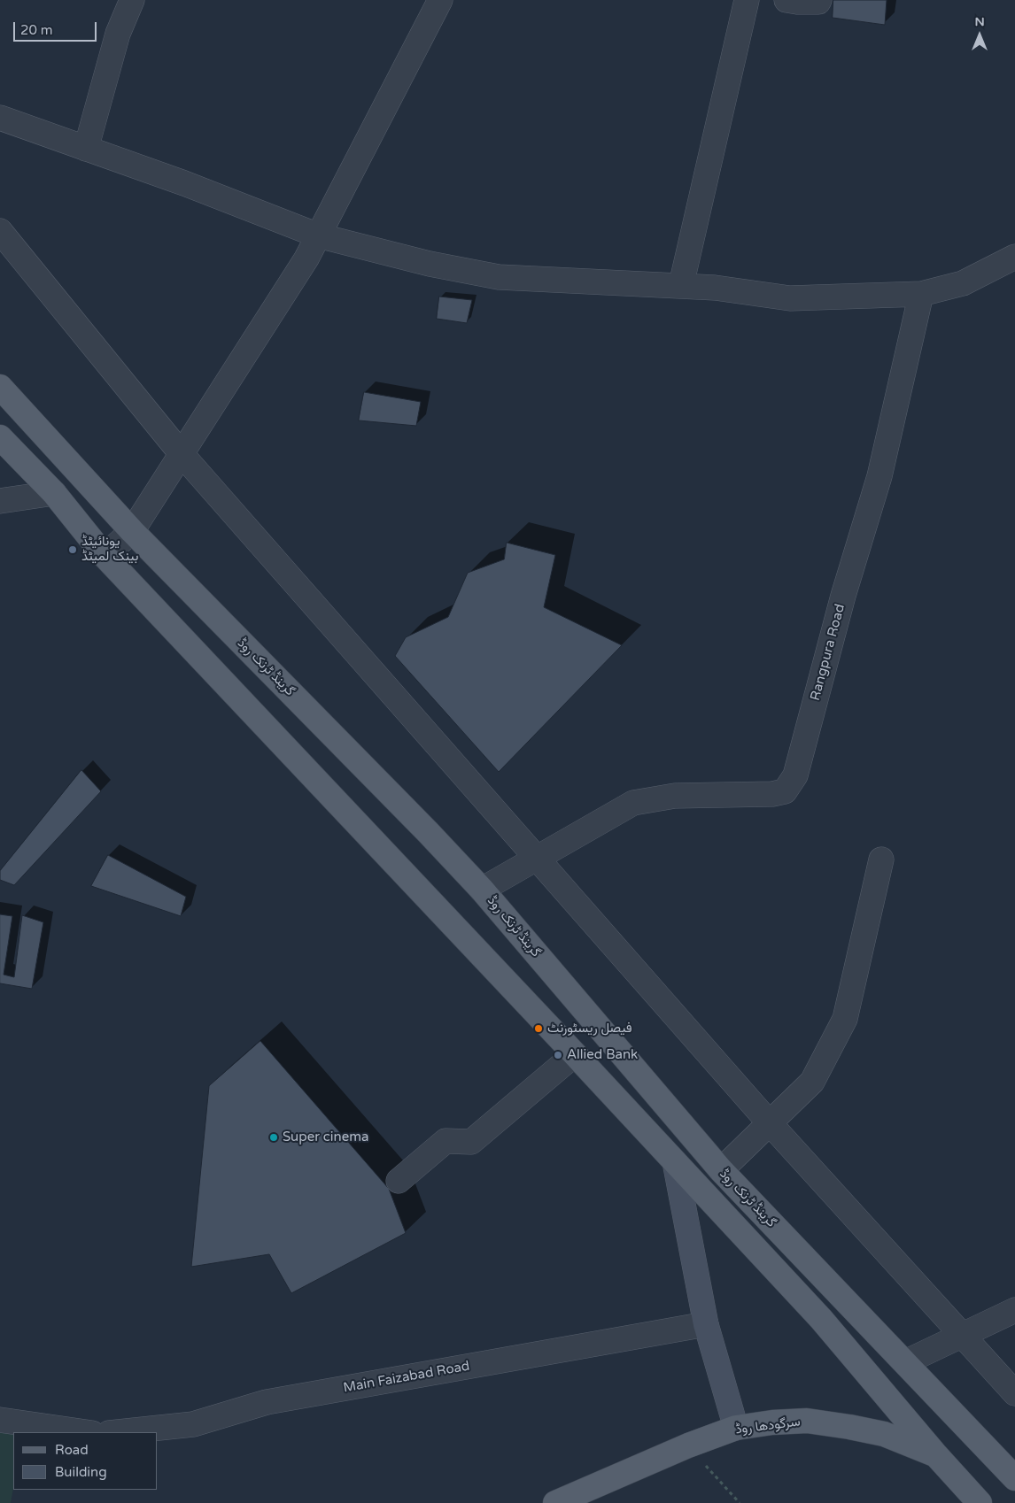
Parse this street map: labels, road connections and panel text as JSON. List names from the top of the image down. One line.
{"streets":{"main road":["گرینڈ ٹرنک روڈ","سرگودھا روڈ"],"street":["Rangpura Road","Main Faizabad Road"]},"crossings":[["Rangpura Road","گرینڈ ٹرنک روڈ"],["گرینڈ ٹرنک روڈ","سرگودھا روڈ"]],"places":["یونائیٹڈ بینک لمیٹڈ","فیصل ریسٹورنٹ","Allied Bank","Super cinema"],"legend":["Road","Building"],"scale_bar":"20 m","north":"top"}
